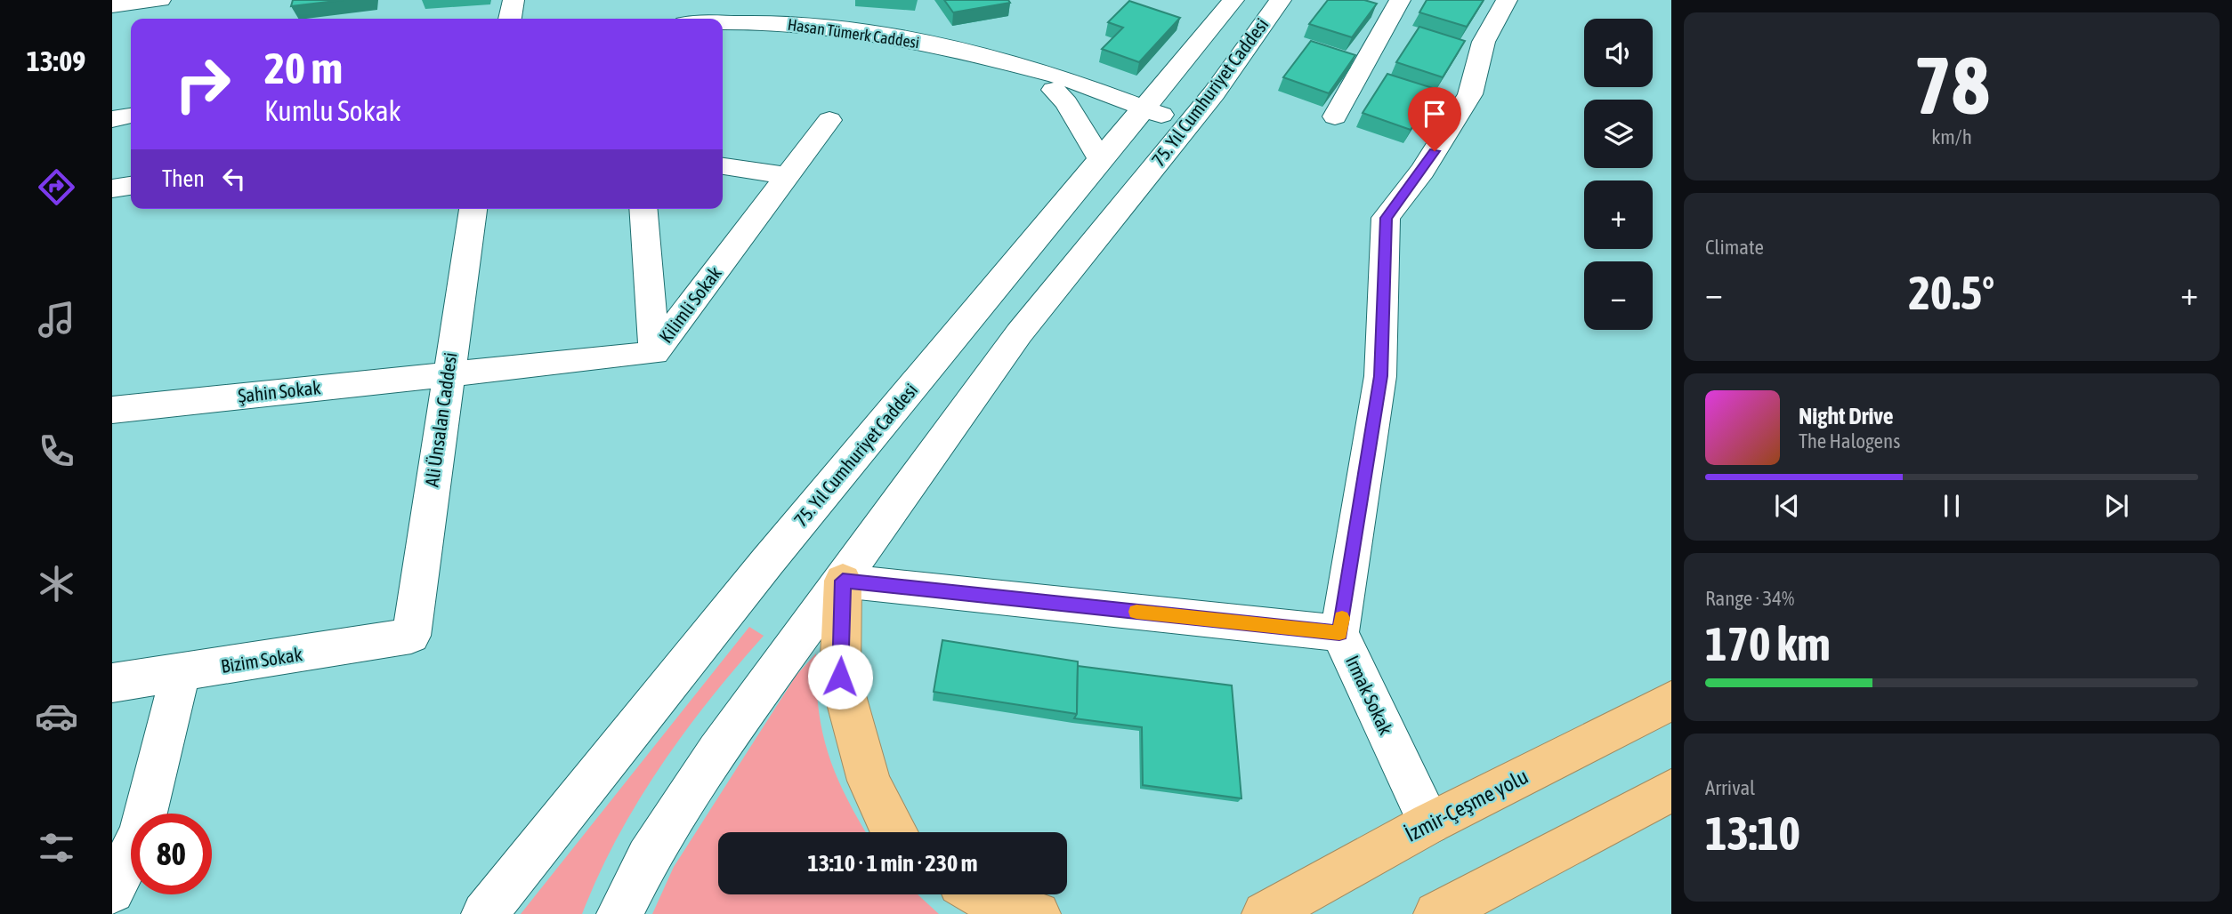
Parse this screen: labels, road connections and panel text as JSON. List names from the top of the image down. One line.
{"streets":{"highway":["İzmir-Çeşme yolu"],"street":["Hasan Tümerk Caddesi","75. Yıl Cumhuriyet Caddesi","Kilimli Sokak","Şahin Sokak","Ali Ünsalan Caddesi","Bizim Sokak","Irmak Sokak"]},"crossings":[["Kilimli Sokak","Şahin Sokak"],["Kilimli Sokak","Ali Ünsalan Caddesi"],["Şahin Sokak","Ali Ünsalan Caddesi"],["Ali Ünsalan Caddesi","Bizim Sokak"],["Irmak Sokak","İzmir-Çeşme yolu"]],"page":{"tabs":"13:09","tile":[["78","km/h"],"Climate",["Range · 34%","170 km"],["Arrival","13:10"]],"map_buttons":["+","−"],"turn":["20 m","Kumlu Sokak"],"then":"Then","heat":["−","20.5°","+"],"song":["Night Drive","The Halogens"],"limit":"80","trip":"13:10 · 1 min · 230 m"}}
